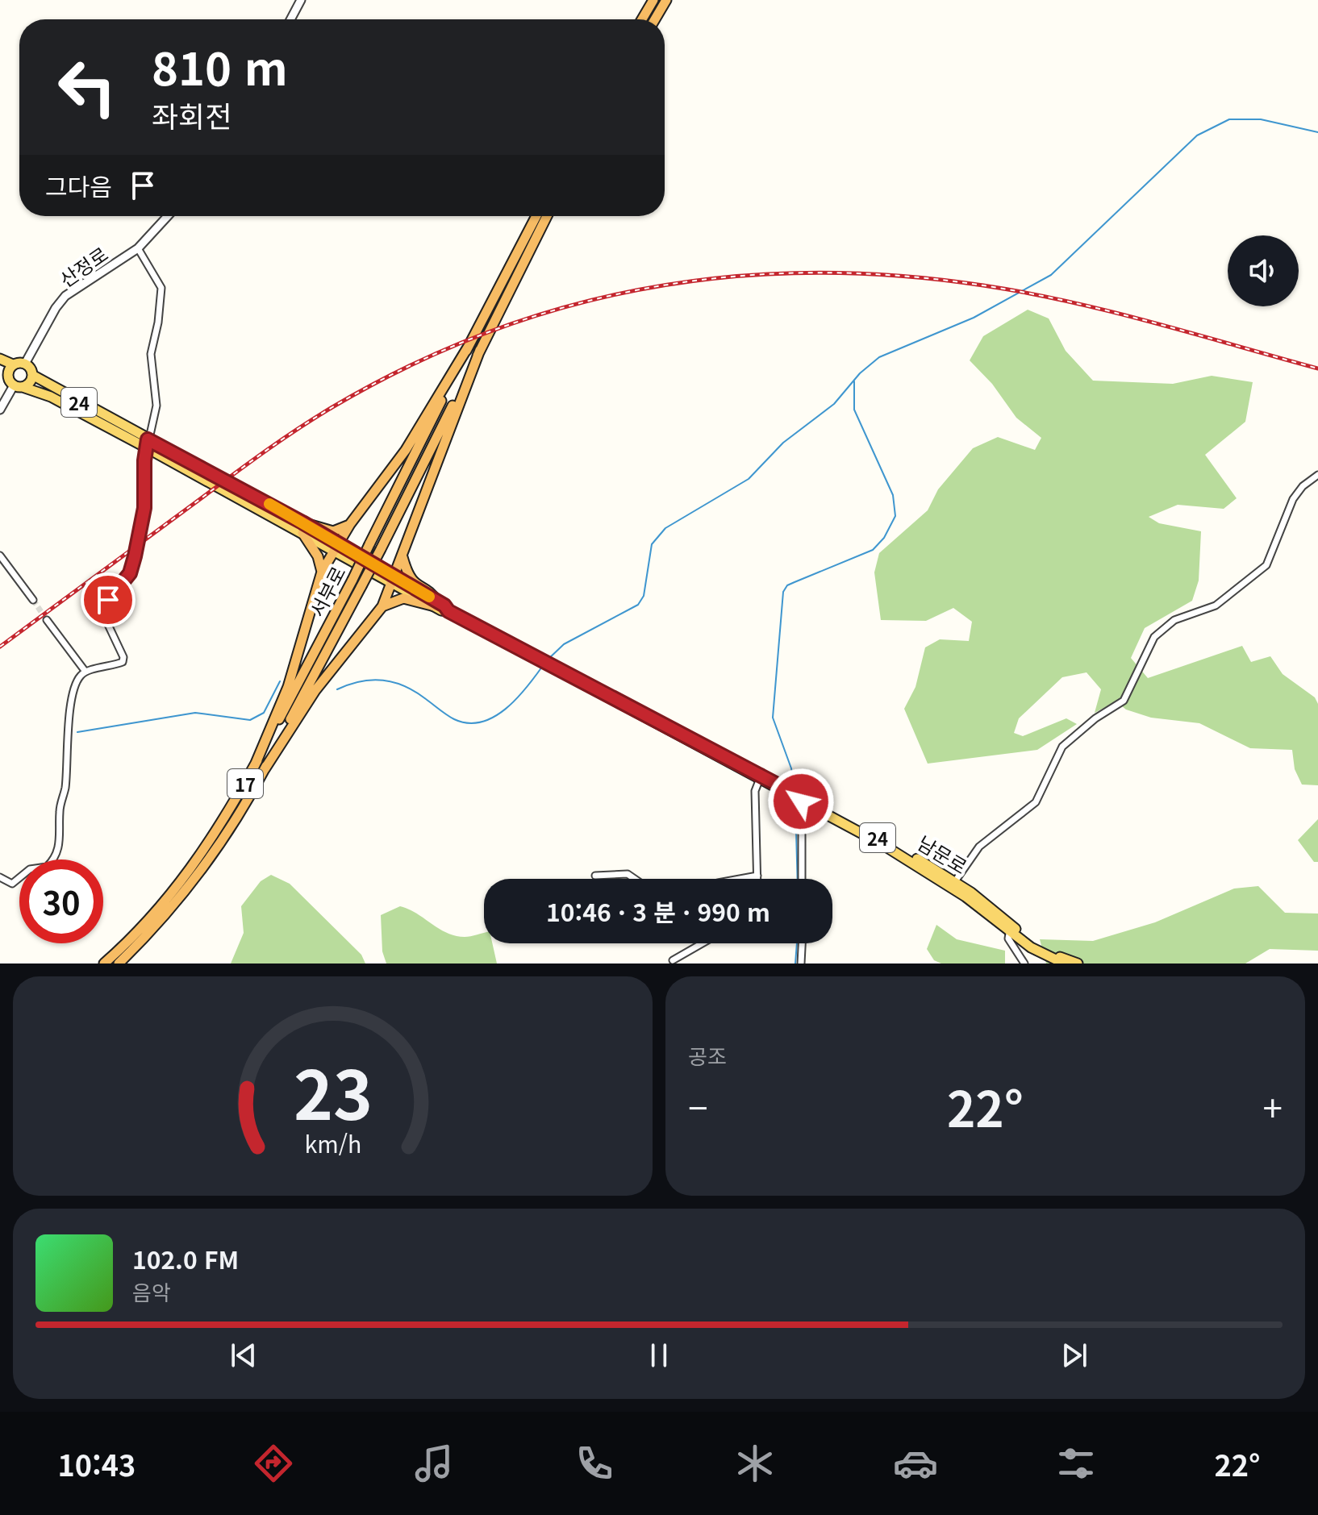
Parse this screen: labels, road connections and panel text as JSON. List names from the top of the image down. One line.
{"streets":{"highway":["서부로","17"],"main road":["24","남문로"],"street":["산정로"]},"crossings":[["산정로","남문로"]],"page":{"turn":["810 m","좌회전"],"then":"그다음","limit":"30","trip":"10:46 · 3 분 · 990 m","tile":"공조","heat":["−","22°","+"],"song":["102.0 FM","음악"],"tabs":["10:43","22°"],"gauge":["23","km/h"]}}
